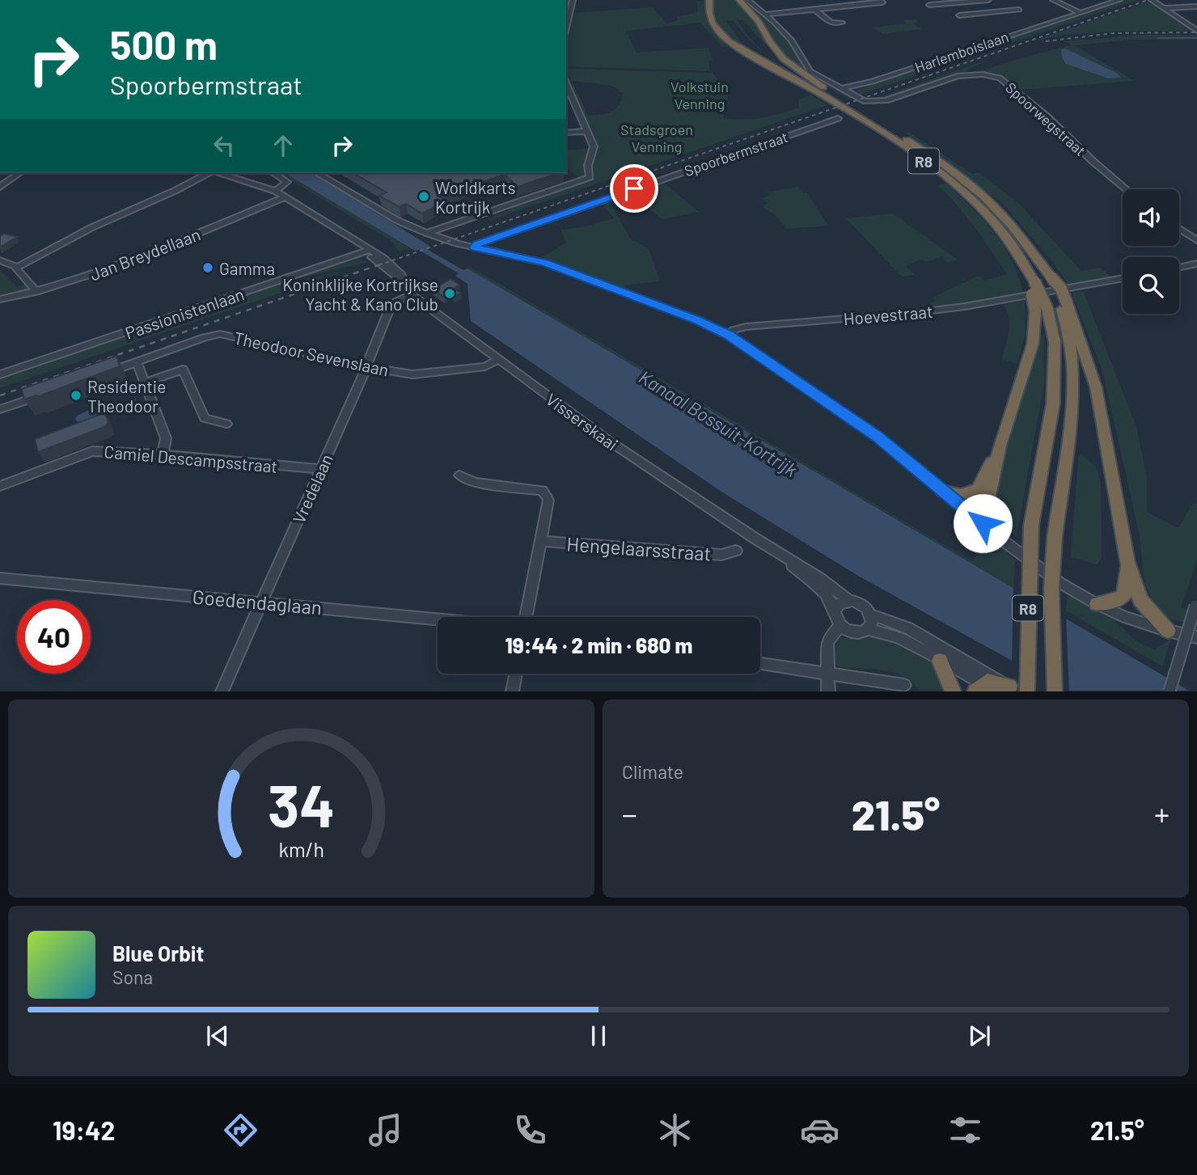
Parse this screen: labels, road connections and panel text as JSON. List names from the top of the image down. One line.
{"streets":{"highway":["R8"],"street":["Harlemboislaan","Spoorwegstraat","Spoorbermstraat","Jan Breydellaan","Passionistenlaan","Hoevestraat","Theodoor Sevenslaan","Visserskaai","Camiel Descampsstraat","Vredelaan","Hengelaarsstraat","Goedendaglaan"]},"crossings":[["Harlemboislaan","Spoorwegstraat"],["Jan Breydellaan","Visserskaai"],["Passionistenlaan","Visserskaai"],["Theodoor Sevenslaan","Visserskaai"],["Theodoor Sevenslaan","Vredelaan"],["Visserskaai","Vredelaan"],["Camiel Descampsstraat","Vredelaan"],["Vredelaan","Goedendaglaan"]],"water":["Kanaal Bossuit-Kortrijk"],"parks":["Volkstuin Venning","Stadsgroen Venning"],"places":["Worldkarts Kortrijk","Gamma","Koninklijke Kortrijkse Yacht & Kano Club","Residentie Theodoor"],"page":{"turn":["500 m","Spoorbermstraat"],"limit":"40","trip":"19:44 · 2 min · 680 m","tile":"Climate","heat":["−","21.5°","+"],"song":["Blue Orbit","Sona"],"tabs":["19:42","21.5°"],"gauge":["34","km/h"]}}
